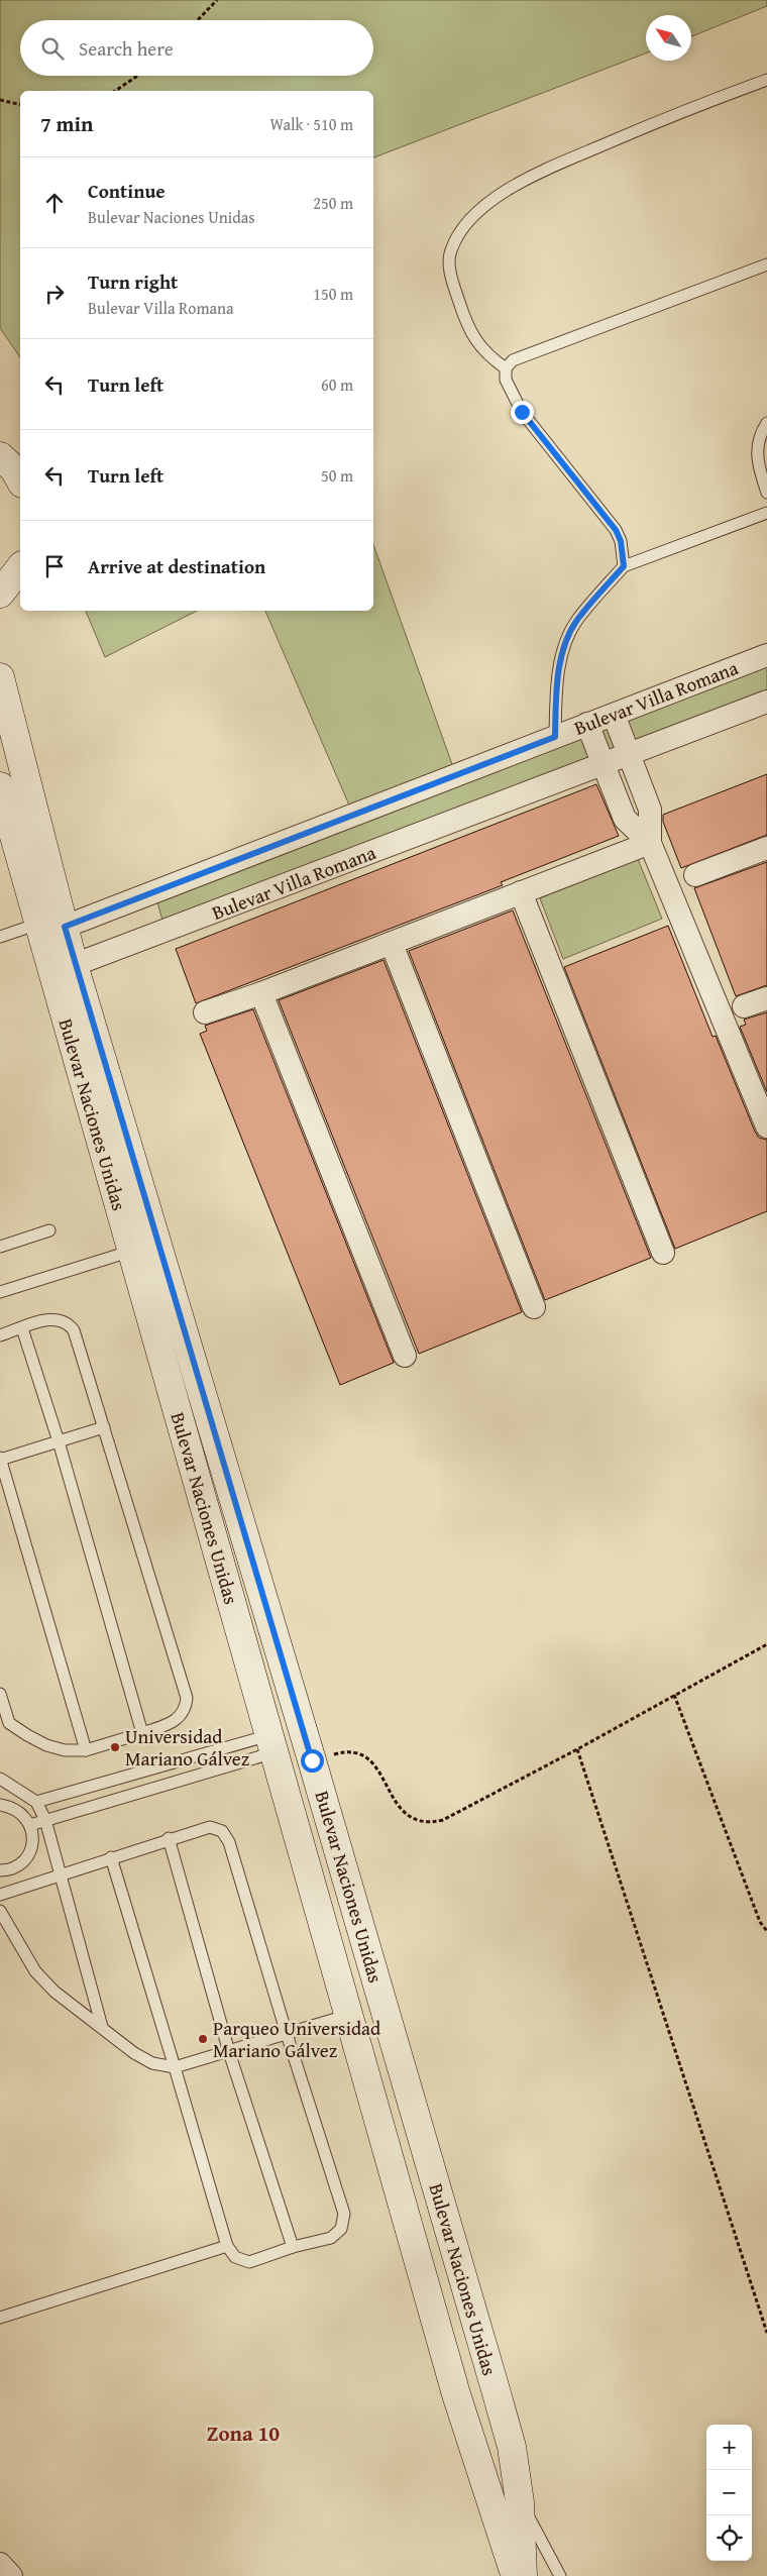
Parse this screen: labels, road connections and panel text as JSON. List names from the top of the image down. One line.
{"streets":{"main road":["Bulevar Naciones Unidas"],"street":["Bulevar Villa Romana"]},"crossings":[["Bulevar Villa Romana","Bulevar Naciones Unidas"]],"districts":["Zona 10"],"places":["Universidad Mariano Gálvez","Parqueo Universidad Mariano Gálvez"],"north":"top left","page":{"search":"Search here","heading":["7 min","Walk · 510 m"],"list":[["Continue","Bulevar Naciones Unidas","250 m"],["Turn right","Bulevar Villa Romana","150 m"],["Turn left","60 m"],["Turn left","50 m"],"Arrive at destination"],"map_buttons":["+","−"]}}
